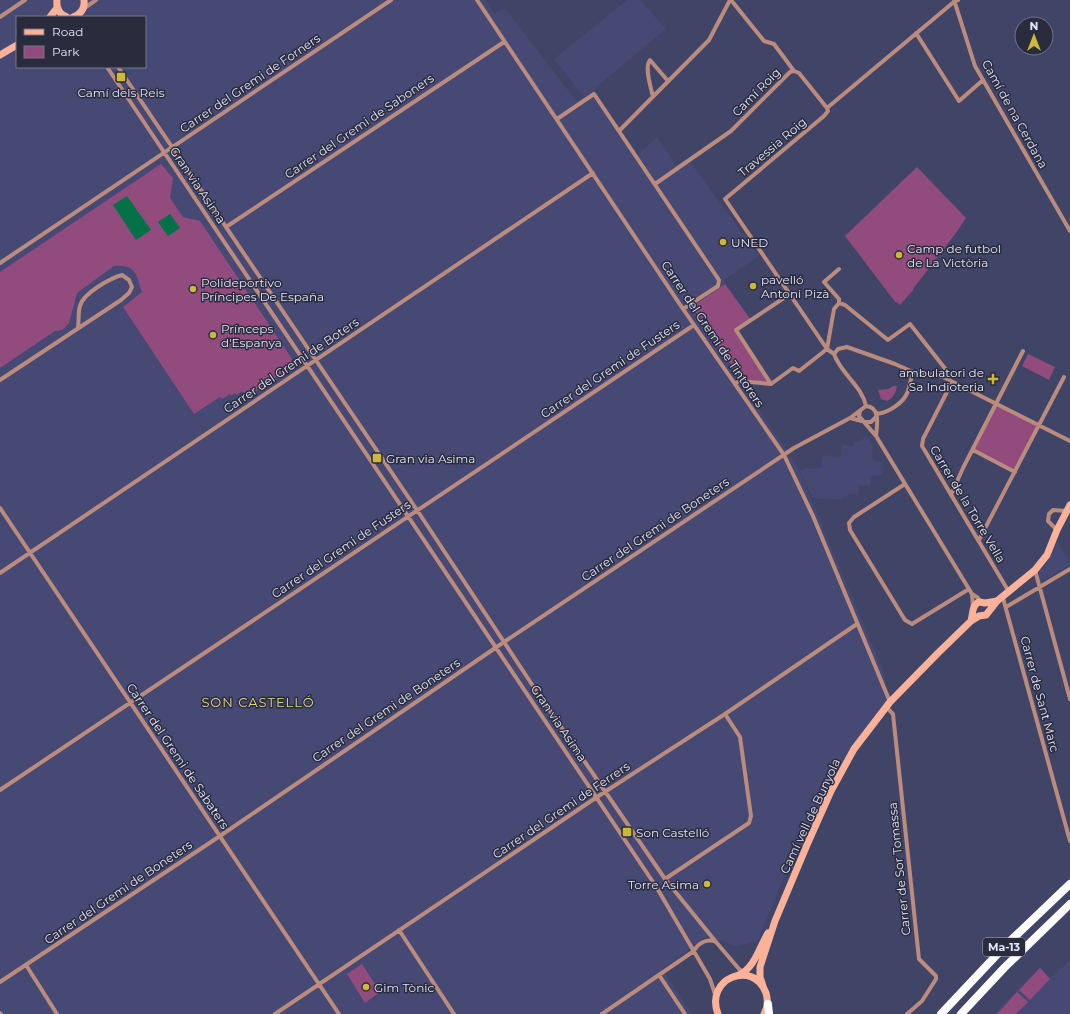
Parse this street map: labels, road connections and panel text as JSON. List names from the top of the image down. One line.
{"streets":{"highway":["Ma-13"],"main road":["Camí vell de Bunyola"],"street":["Carrer del Gremi de Forners","Camí Roig","Camí de na Cerdana","Carrer del Gremi de Saboners","Travessia Roig","Gran via Asima","Carrer del Gremi de Tintorers","Carrer del Gremi de Boters","Carrer del Gremi de Fusters","Carrer de la Torre Vella","Carrer del Gremi de Boneters","Carrer de Sant Marc","Carrer del Gremi de Sabaters","Carrer del Gremi de Ferrers","Carrer de Sor Tomassa"]},"crossings":[["Carrer del Gremi de Forners","Gran via Asima"],["Camí Roig","Travessia Roig"],["Carrer del Gremi de Saboners","Gran via Asima"],["Carrer del Gremi de Saboners","Carrer del Gremi de Tintorers"],["Gran via Asima","Carrer del Gremi de Boters"],["Gran via Asima","Carrer del Gremi de Fusters"],["Gran via Asima","Carrer del Gremi de Boneters"],["Gran via Asima","Carrer del Gremi de Ferrers"],["Carrer del Gremi de Tintorers","Carrer del Gremi de Boters"],["Carrer del Gremi de Tintorers","Carrer del Gremi de Fusters"],["Carrer del Gremi de Tintorers","Carrer del Gremi de Boneters"],["Carrer del Gremi de Tintorers","Carrer del Gremi de Ferrers"],["Carrer del Gremi de Tintorers","Camí vell de Bunyola"],["Carrer del Gremi de Tintorers","Carrer de Sor Tomassa"],["Carrer del Gremi de Boters","Carrer del Gremi de Sabaters"],["Carrer del Gremi de Fusters","Carrer del Gremi de Sabaters"],["Carrer del Gremi de Boneters","Carrer del Gremi de Sabaters"],["Carrer del Gremi de Sabaters","Carrer del Gremi de Ferrers"],["Camí vell de Bunyola","Carrer de Sor Tomassa"]],"districts":["SON CASTELLÓ"],"places":{"transit":["Camí dels Reis","Gran via Asima","Son Castelló"],"other":["UNED","Camp de futbol de La Victòria","pavelló Antoni Pizà","Polideportivo Príncipes De España","Prínceps d'Espanya","Torre Asima","Gim Tònic"],"health":["ambulatori de Sa Indioteria"]},"legend":["Road","Park"],"north":"top"}
